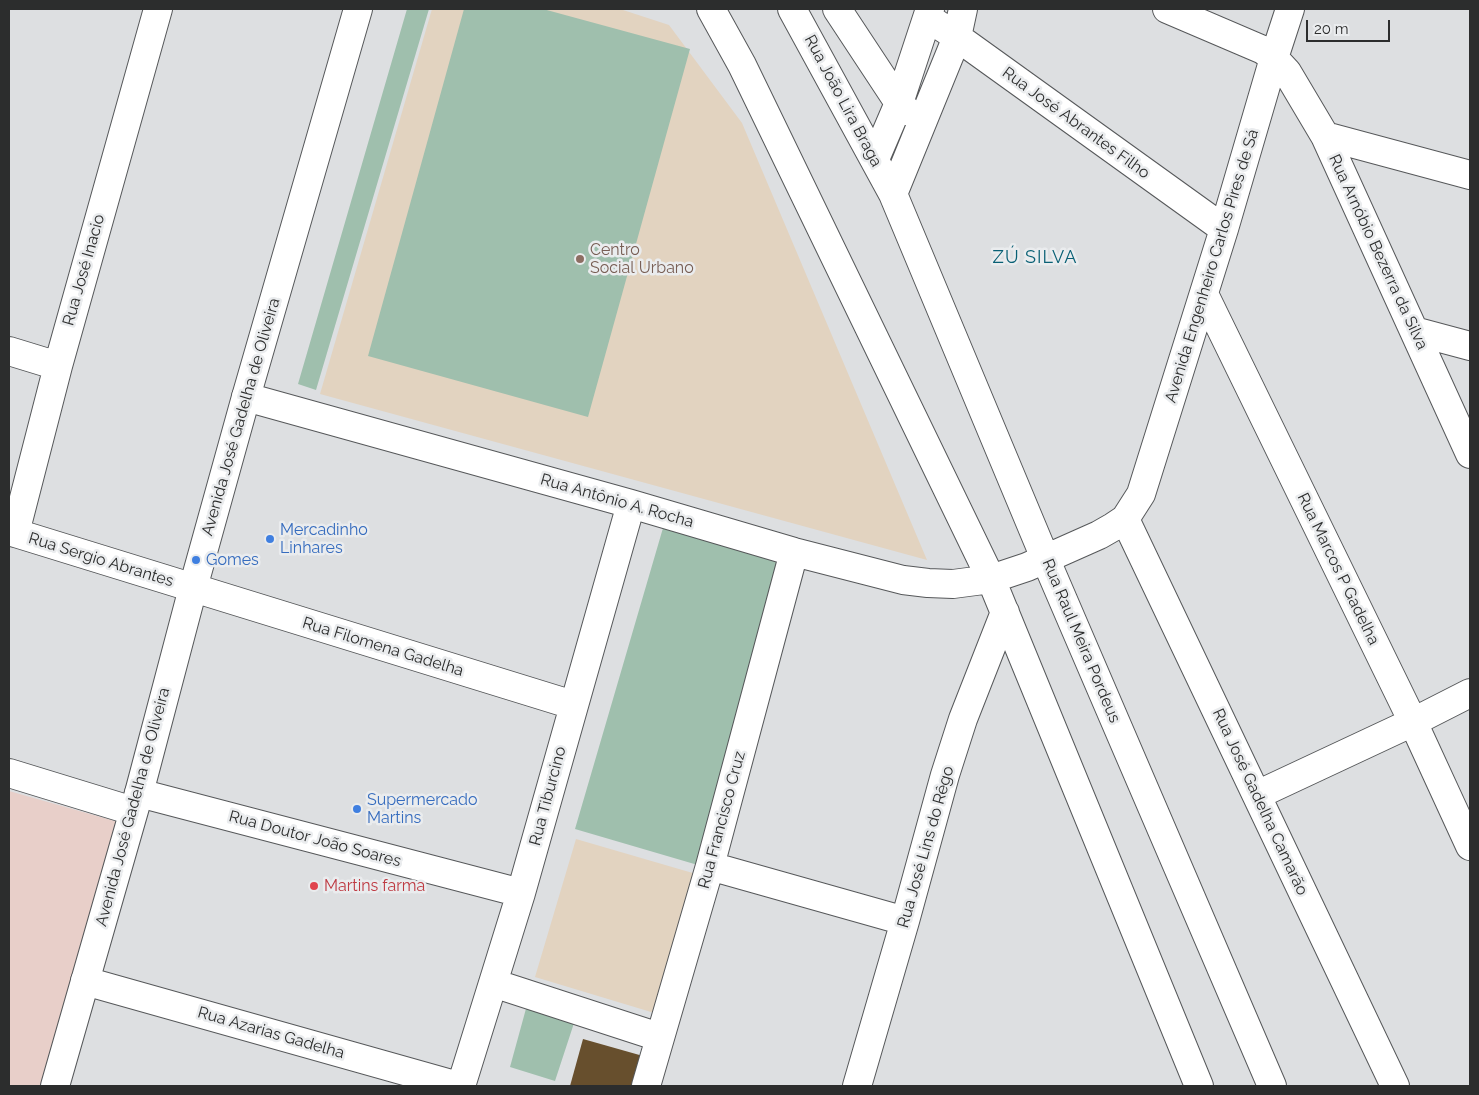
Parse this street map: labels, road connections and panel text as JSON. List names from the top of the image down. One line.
{"streets":{"street":["Rua João Lira Braga","Rua José Abrantes Filho","Rua Arnóbio Bezerra da Silva","Avenida Engenheiro Carlos Pires de Sá","Rua José Inacio","Avenida José Gadelha de Oliveira","Rua Antônio A. Rocha","Rua Sergio Abrantes","Rua Marcos P Gadelha","Rua Raul Meira Pordeus","Rua Filomena Gadelha","Rua Tiburcino","Rua José Gadelha Camarão","Rua Francisco Cruz","Rua Doutor João Soares","Rua José Lins do Rêgo","Rua Azarias Gadelha"]},"crossings":[["Rua João Lira Braga","Rua Raul Meira Pordeus"],["Rua José Abrantes Filho","Avenida Engenheiro Carlos Pires de Sá"],["Rua Arnóbio Bezerra da Silva","Avenida Engenheiro Carlos Pires de Sá"],["Avenida Engenheiro Carlos Pires de Sá","Rua Antônio A. Rocha"],["Avenida Engenheiro Carlos Pires de Sá","Rua Marcos P Gadelha"],["Avenida Engenheiro Carlos Pires de Sá","Rua José Gadelha Camarão"],["Rua José Inacio","Rua Sergio Abrantes"],["Avenida José Gadelha de Oliveira","Rua Antônio A. Rocha"],["Avenida José Gadelha de Oliveira","Rua Sergio Abrantes"],["Avenida José Gadelha de Oliveira","Rua Filomena Gadelha"],["Avenida José Gadelha de Oliveira","Rua Doutor João Soares"],["Avenida José Gadelha de Oliveira","Rua Azarias Gadelha"],["Rua Antônio A. Rocha","Rua Raul Meira Pordeus"],["Rua Antônio A. Rocha","Rua Tiburcino"],["Rua Antônio A. Rocha","Rua José Gadelha Camarão"],["Rua Antônio A. Rocha","Rua Francisco Cruz"],["Rua Sergio Abrantes","Rua Filomena Gadelha"],["Rua Filomena Gadelha","Rua Tiburcino"],["Rua Tiburcino","Rua Doutor João Soares"],["Rua Tiburcino","Rua Azarias Gadelha"]],"districts":["ZÚ SILVA"],"places":["Centro Social Urbano","Mercadinho Linhares","Gomes","Supermercado Martins","Martins farma"],"scale_bar":"20 m"}
